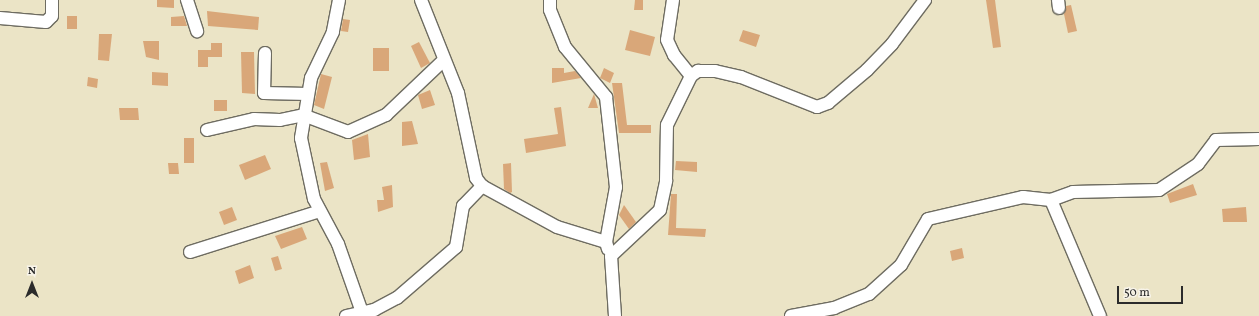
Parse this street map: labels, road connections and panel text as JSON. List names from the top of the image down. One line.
{"scale_bar":"50 m","north":"top"}
